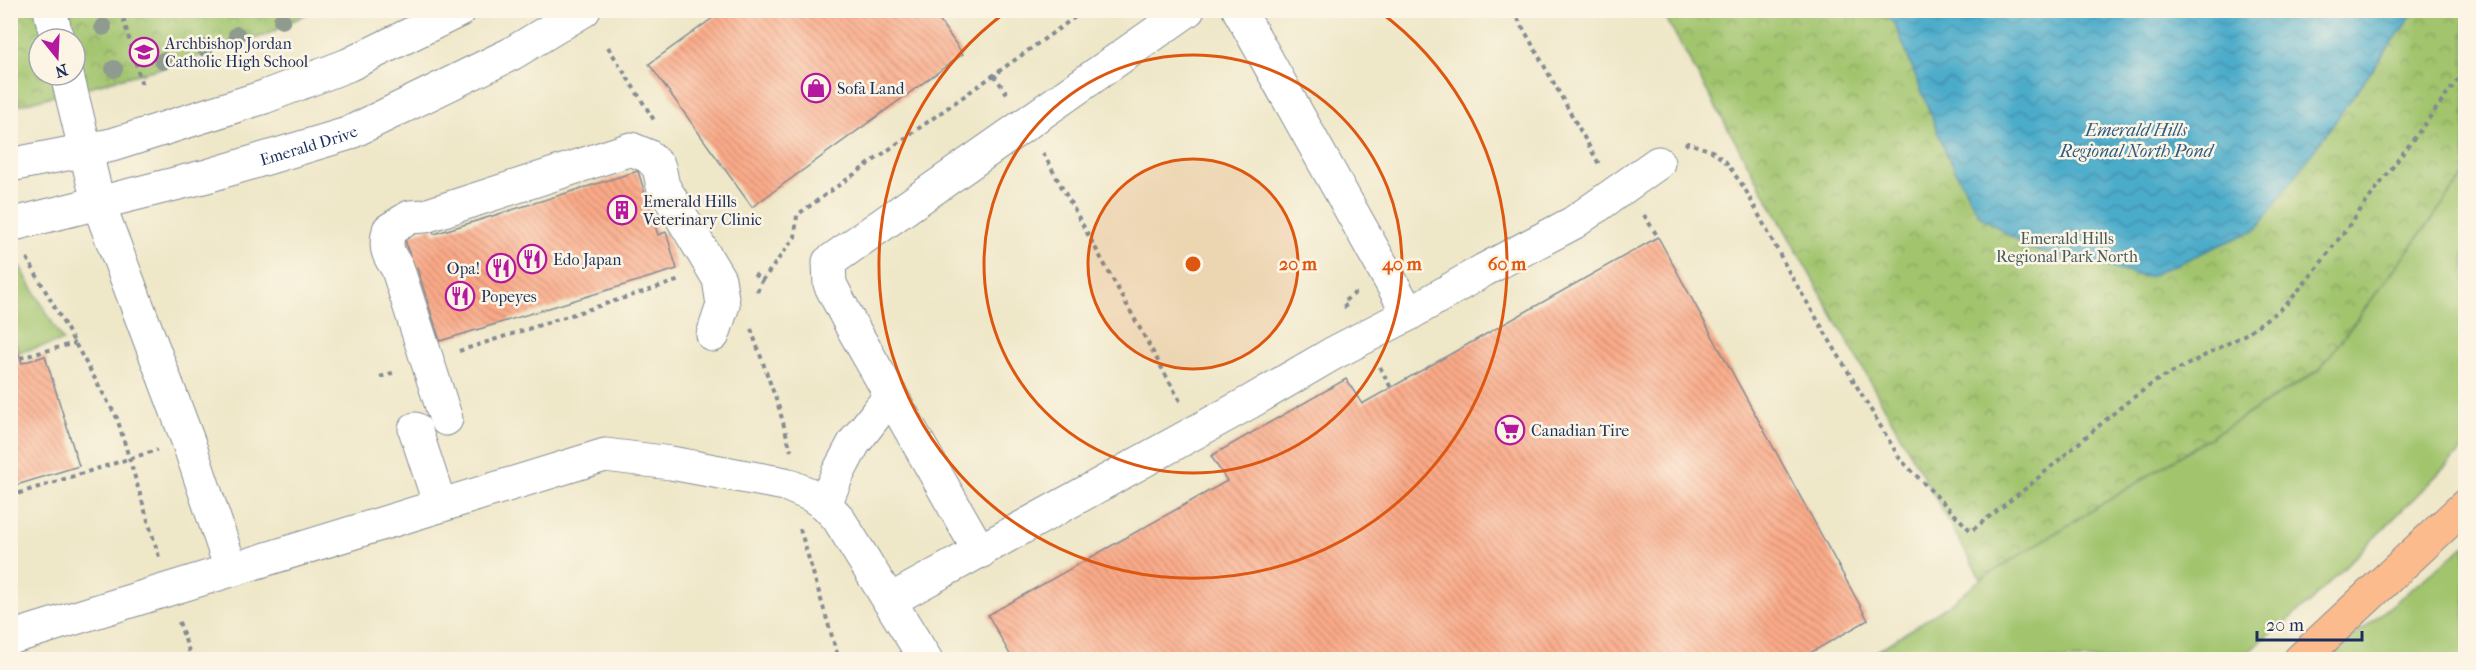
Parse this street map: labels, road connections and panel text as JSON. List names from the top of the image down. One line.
{"streets":{"street":["Emerald Drive"]},"water":["Emerald Hills Regional North Pond"],"parks":["Emerald Hills Regional Park North"],"places":{"school or university":["Archbishop Jordan Catholic High School"],"shop":["Sofa Land"],"building":["Emerald Hills Veterinary Clinic"],"restaurant":["Edo Japan","Opa!","Popeyes"],"supermarket":["Canadian Tire"]},"scale_bar":"20 m","north":"bottom","rings":["20 m","40 m","60 m"]}
